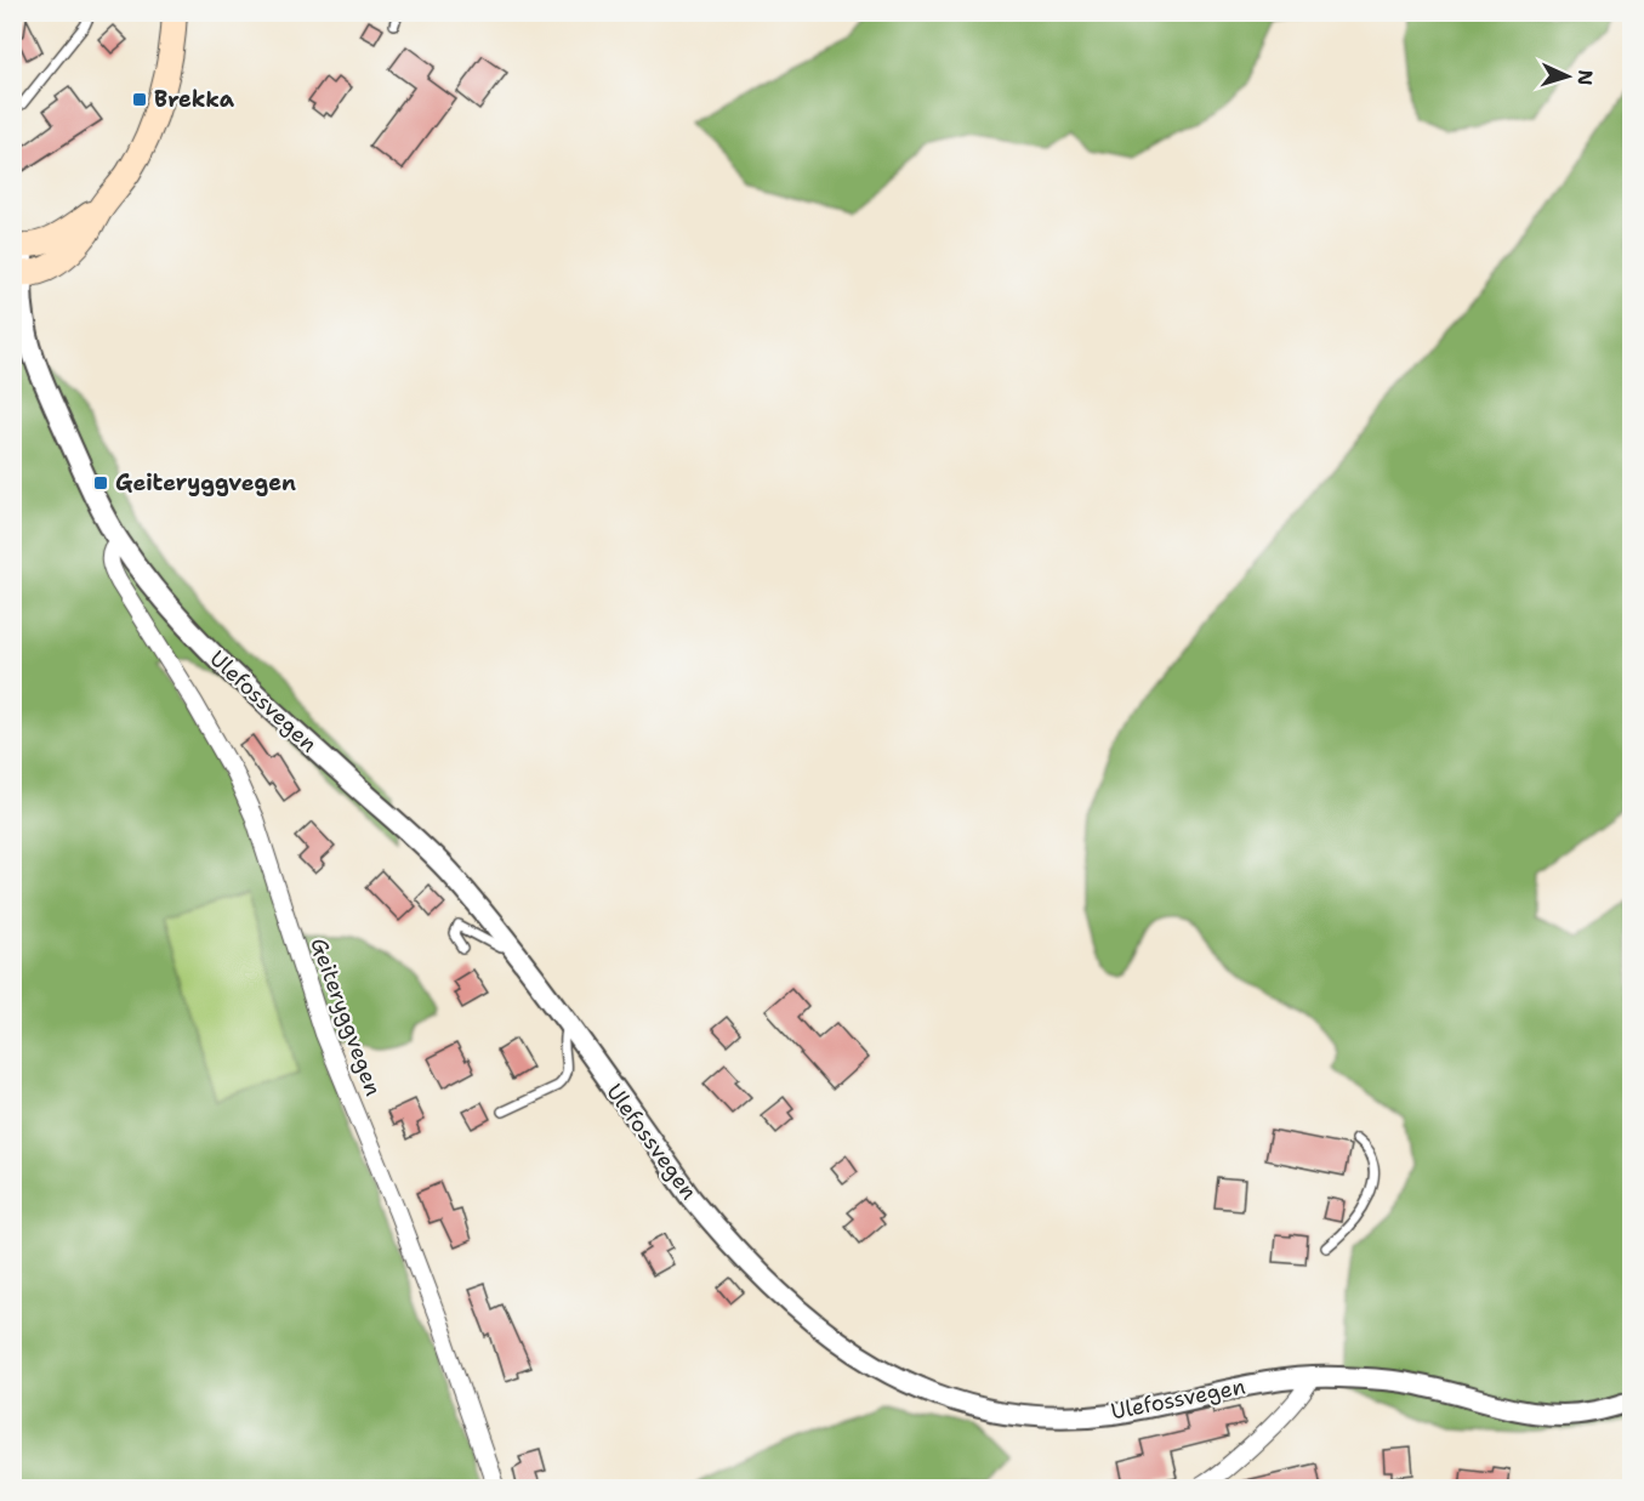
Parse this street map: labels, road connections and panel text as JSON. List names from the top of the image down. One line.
{"streets":{"street":["Ulefossvegen","Geiteryggvegen"]},"crossings":[["Ulefossvegen","Geiteryggvegen"]],"places":{"transit":["Brekka","Geiteryggvegen"]},"north":"right"}
